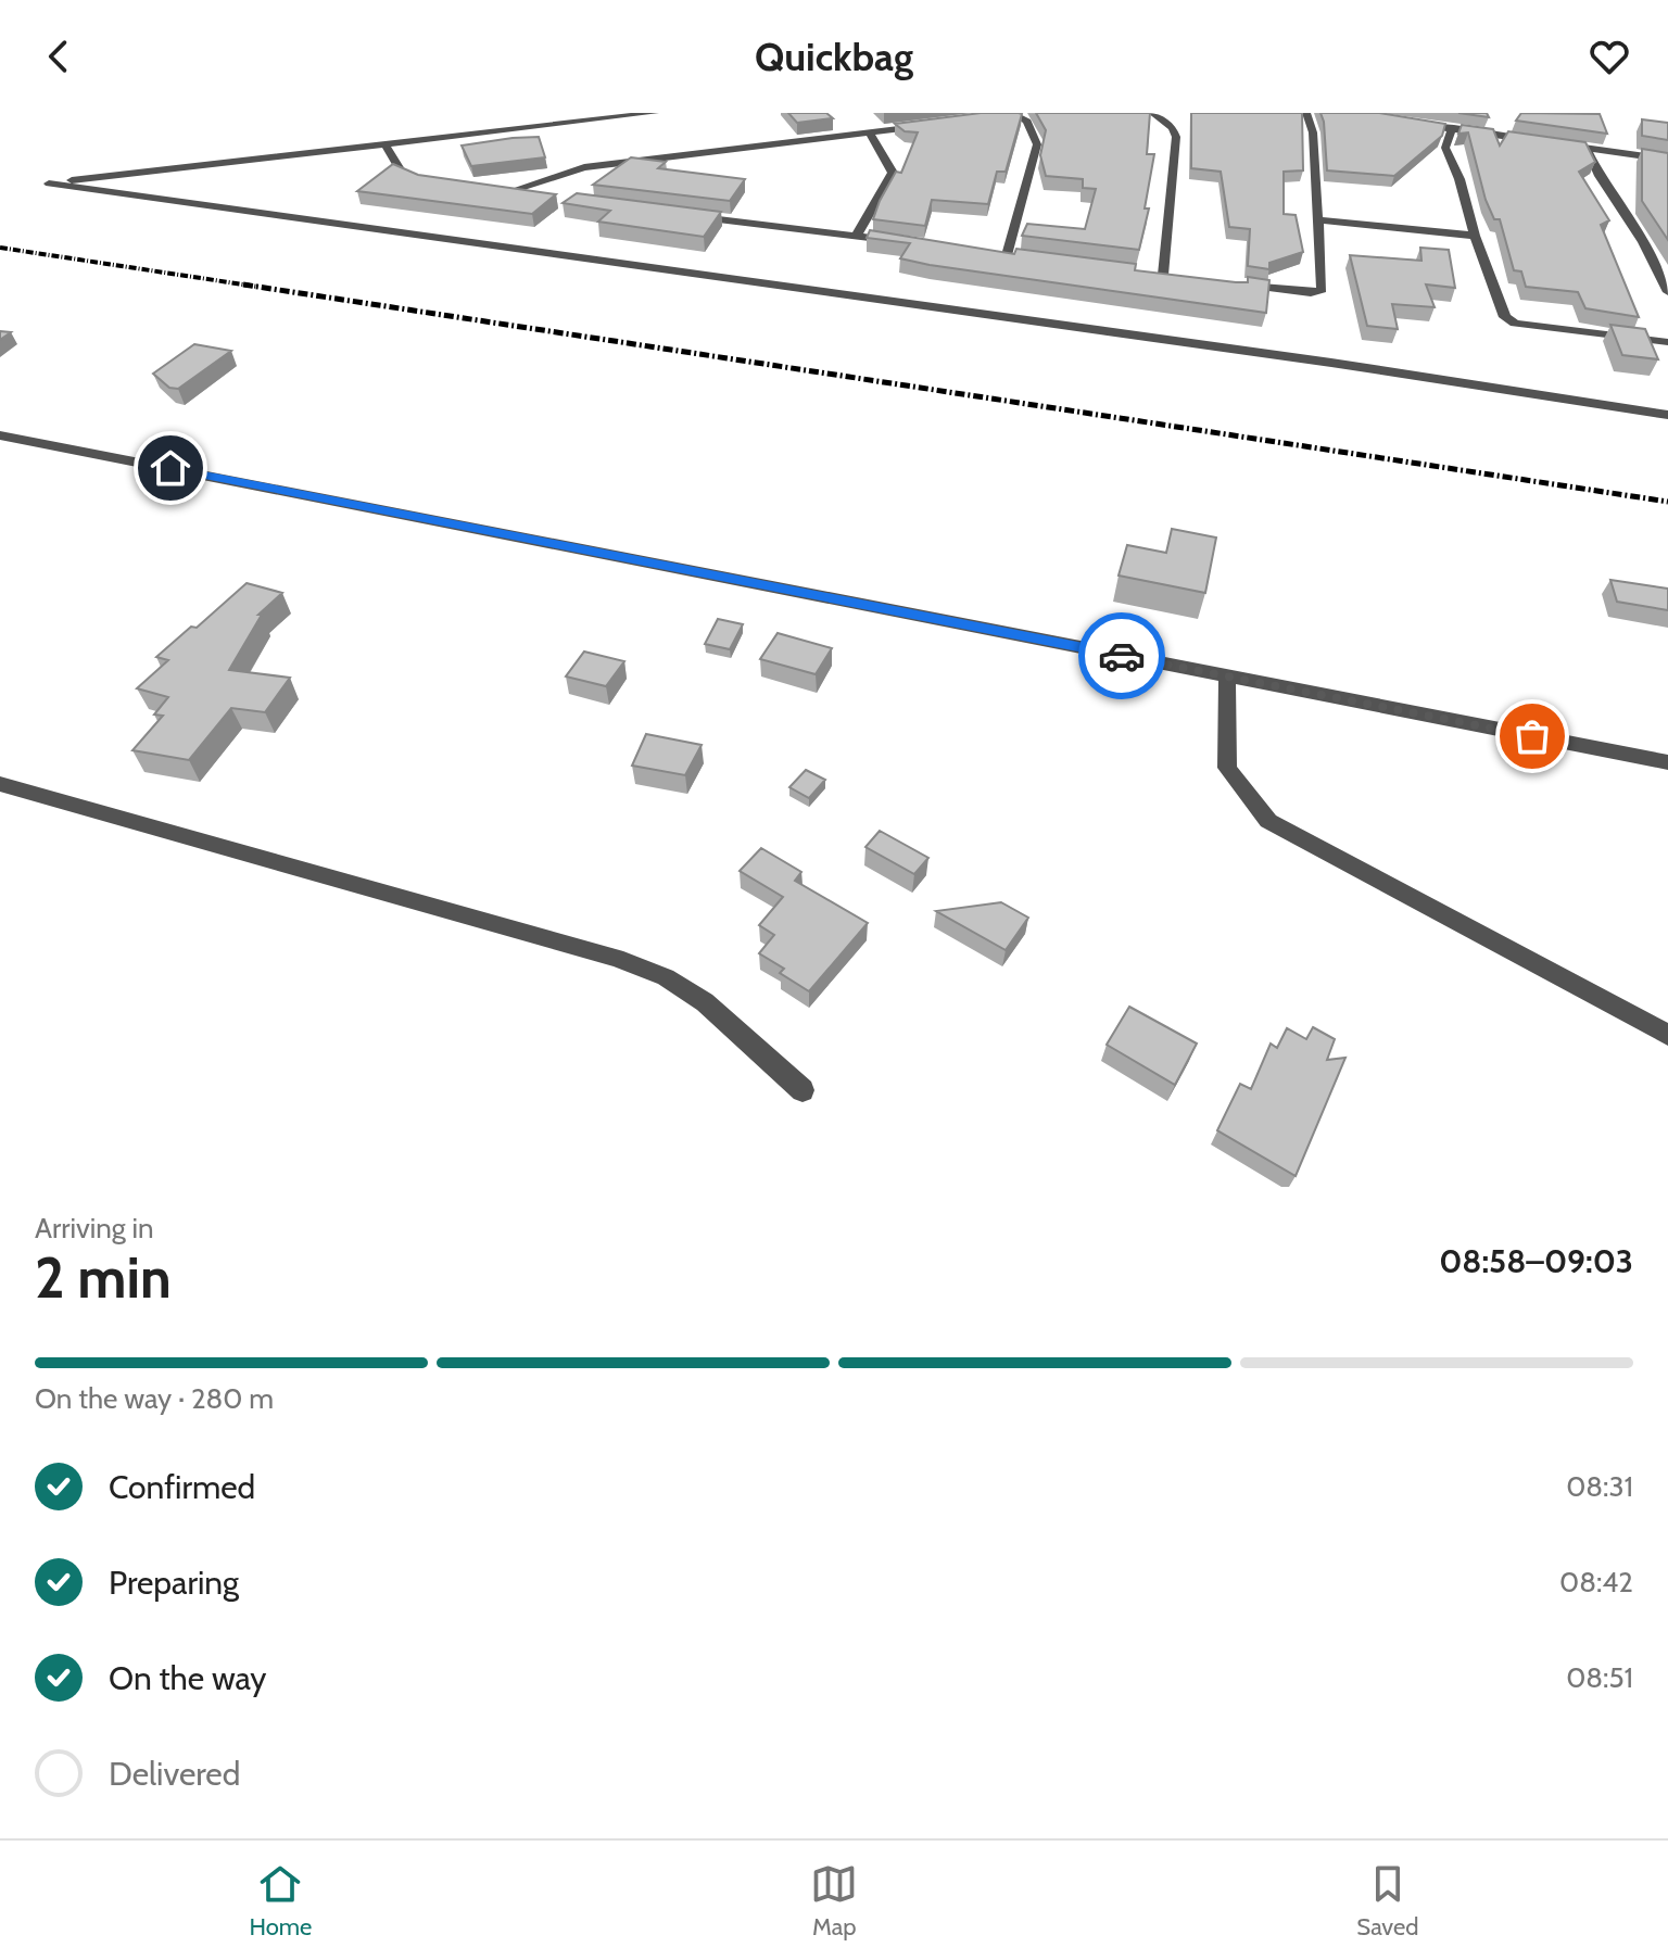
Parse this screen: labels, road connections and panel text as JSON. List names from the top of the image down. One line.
{"page":{"header":"Quickbag","heading":["2 min","Arriving in","08:58–09:03"],"bar":"On the way · 280 m","list":[["Confirmed","08:31"],["Preparing","08:42"],["On the way","08:51"],"Delivered"],"tabs":["Home","Map","Saved"]}}
